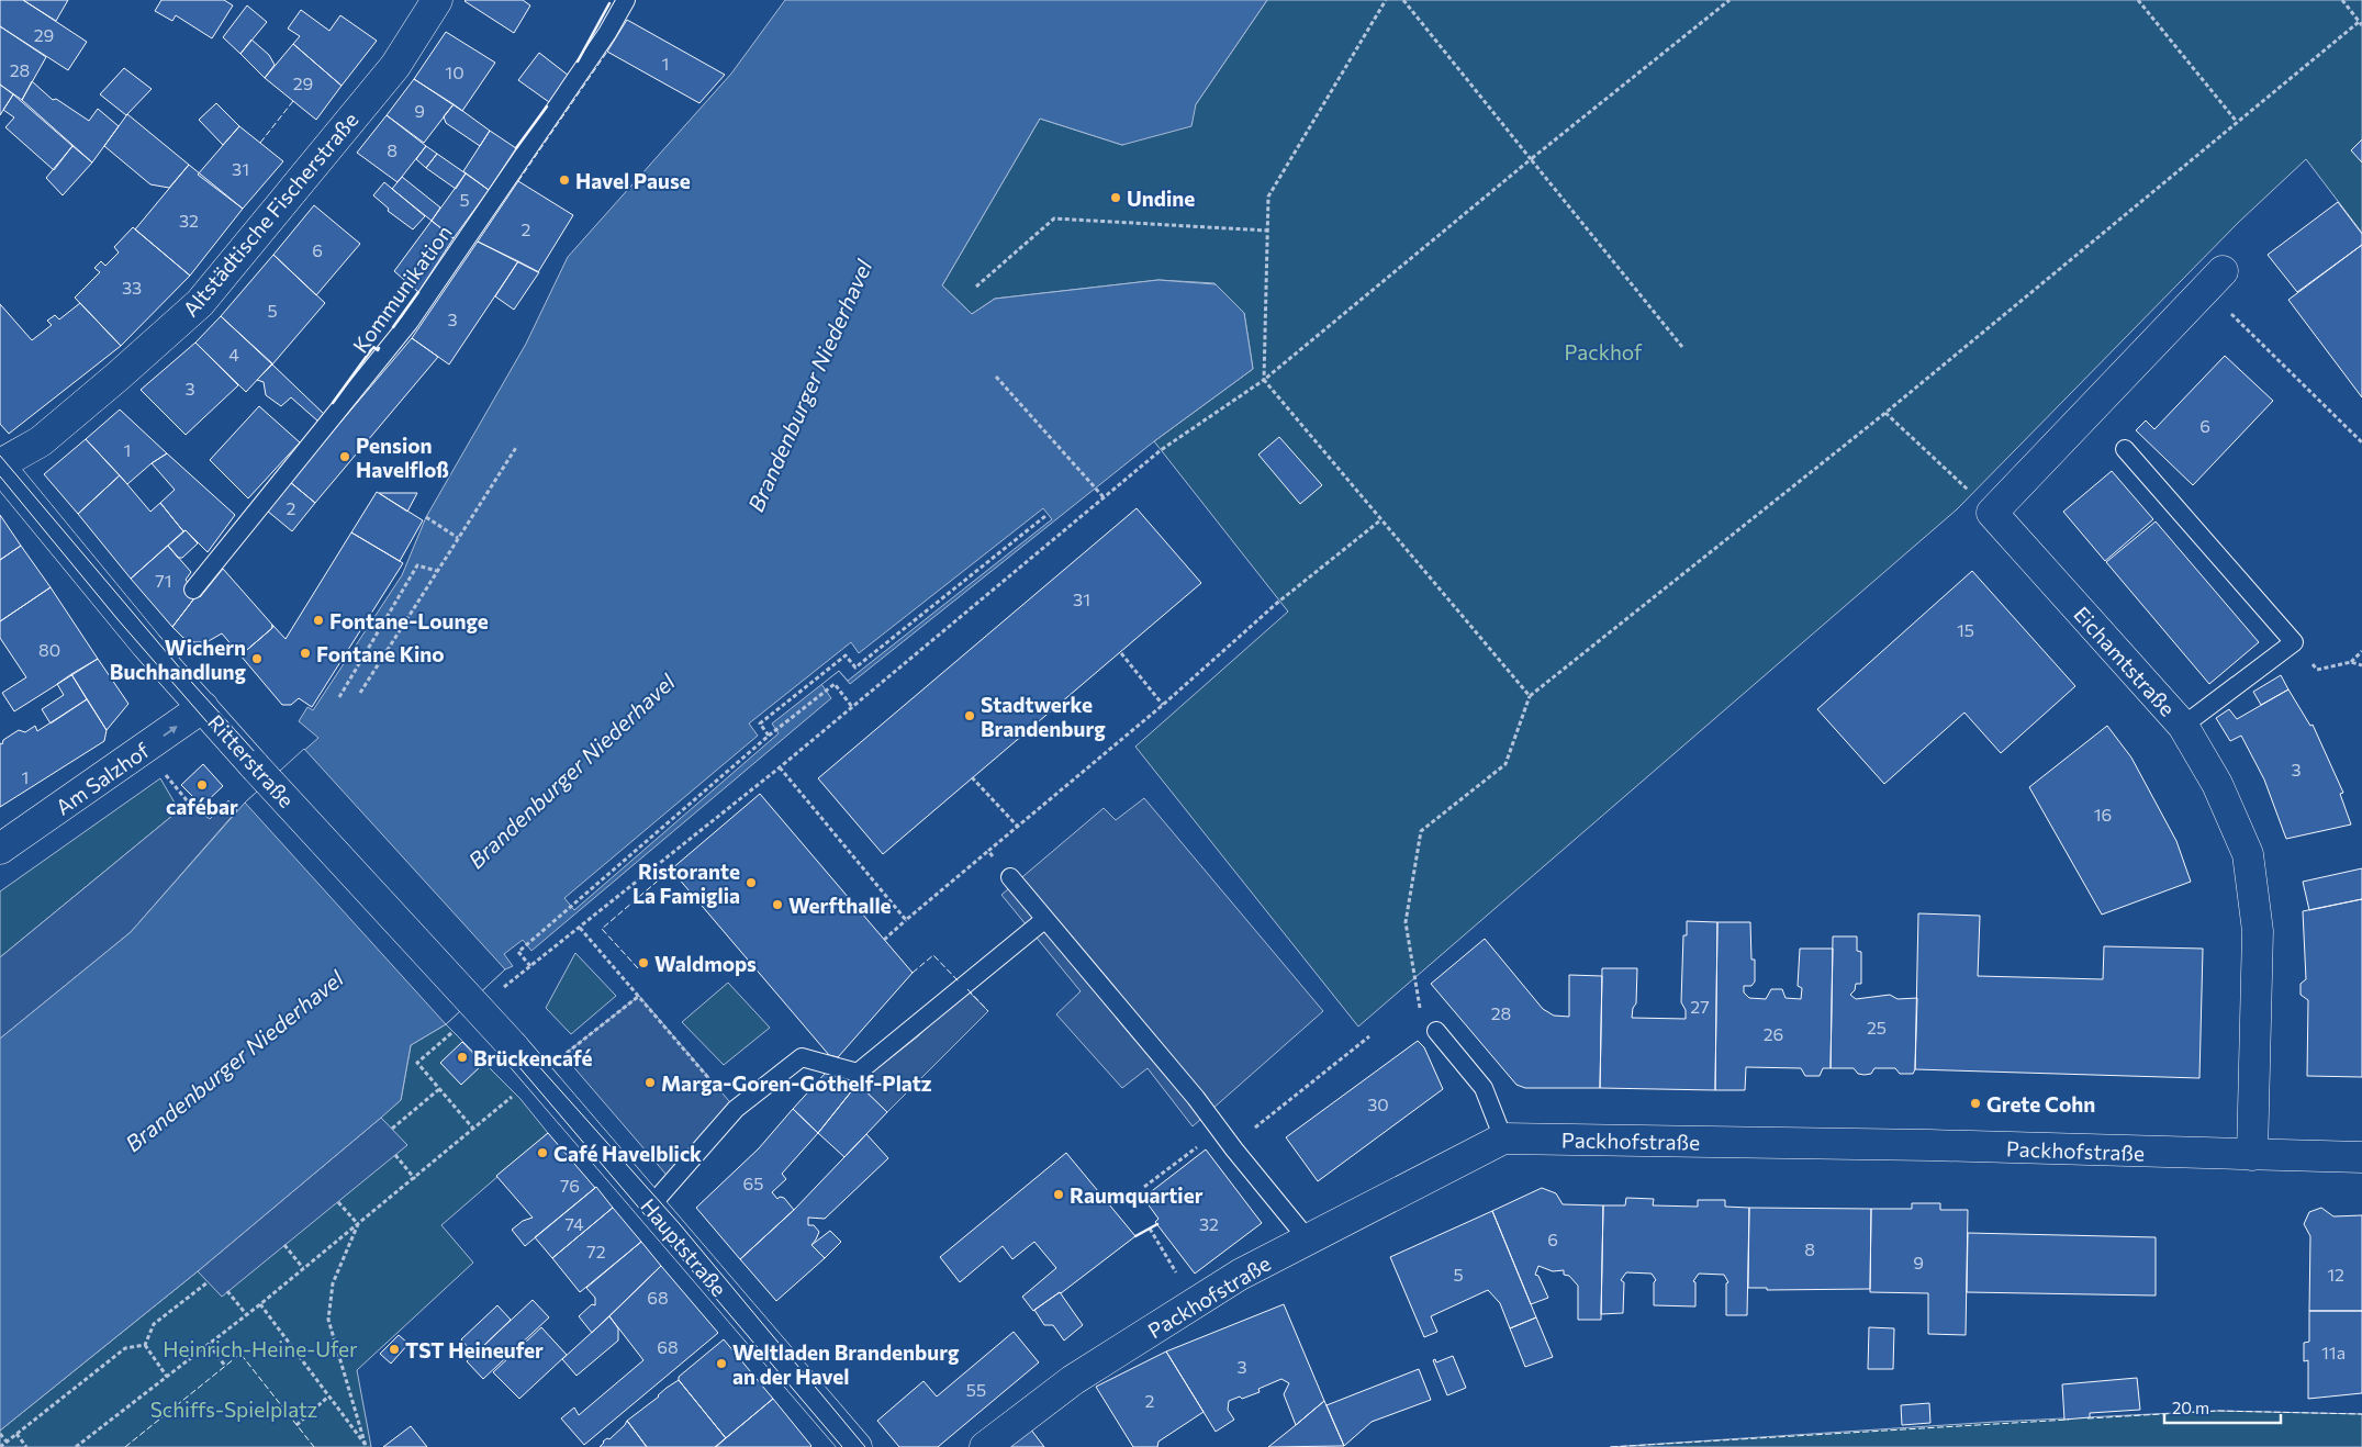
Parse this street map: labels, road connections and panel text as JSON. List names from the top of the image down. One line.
{"streets":{"street":["Altstädtische Fischerstraße","Eichamtstraße","Ritterstraße","Am Salzhof","Packhofstraße","Hauptstraße"],"lane":["Kommunikation"]},"crossings":[["Altstädtische Fischerstraße","Ritterstraße"],["Eichamtstraße","Packhofstraße"],["Ritterstraße","Am Salzhof"],["Ritterstraße","Hauptstraße"]],"one_way":["Am Salzhof"],"water":["Brandenburger Niederhavel"],"parks":["Packhof","Heinrich-Heine-Ufer","Schiffs-Spielplatz"],"places":["Havel Pause","Undine","Pension Havelfloß","Fontane-Lounge","Fontane Kino","Wichern Buchhandlung","Stadtwerke Brandenburg","cafébar","Ristorante La Famiglia","Werfthalle","Waldmops","Brückencafé","Marga-Goren-Gothelf-Platz","Grete Cohn","Café Havelblick","Raumquartier","TST Heineufer","Weltladen Brandenburg an der Havel"],"house_numbers":["29","1","28","10","29","9","8","31","5","32","2","6","33","5","3","4","3","6","1","2","71","31","15","80","3","1","16","27","28","25","26","30","65","76","74","32","6","8","72","9","5","12","68","68","11a","3","55","2"],"scale_bar":"20 m"}
